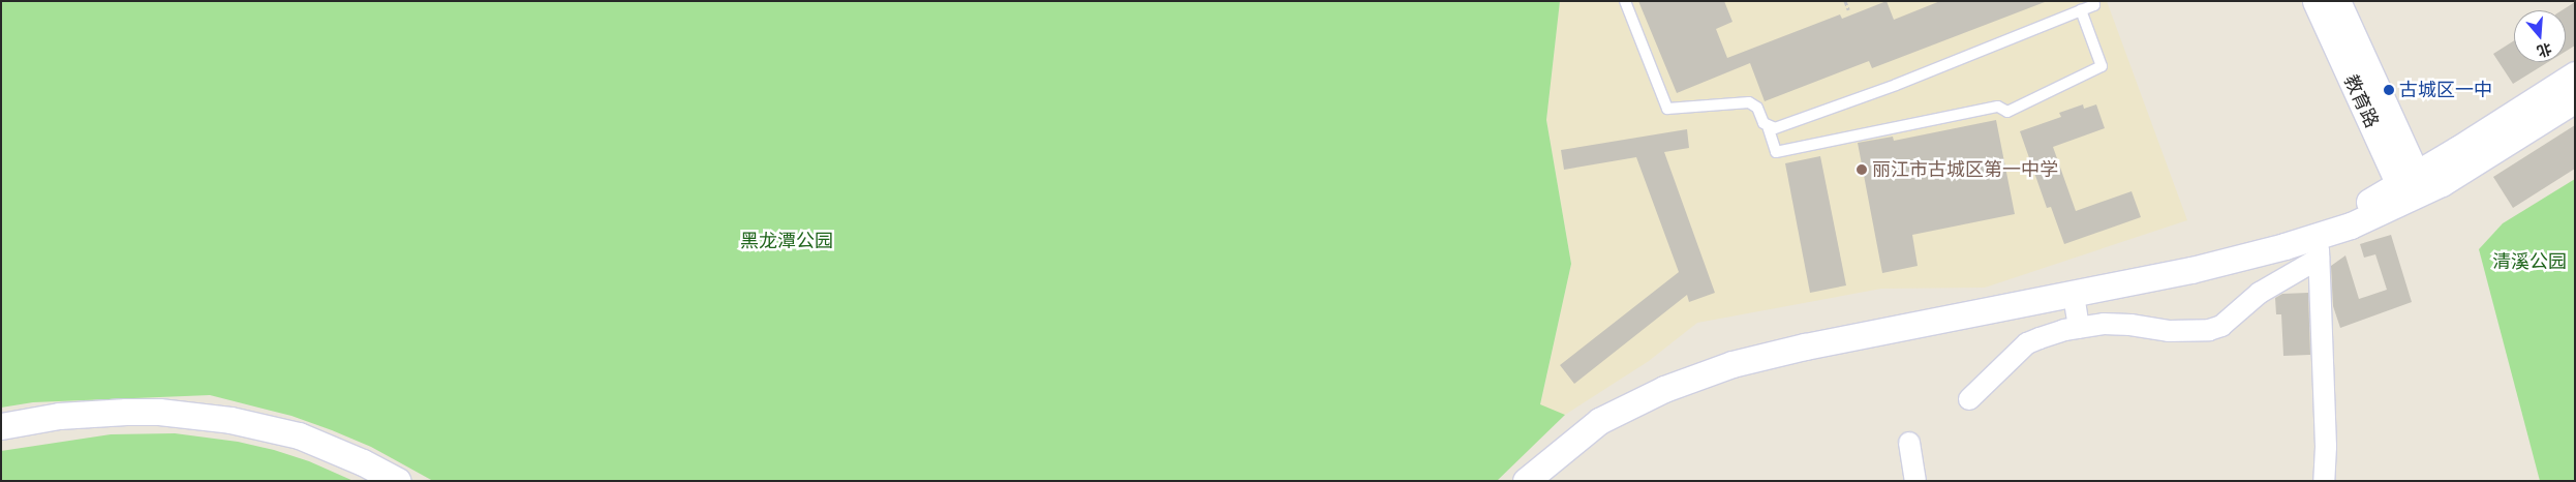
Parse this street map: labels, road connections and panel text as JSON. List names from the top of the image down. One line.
{"streets":{"street":["教育路"]},"parks":["黑龙潭公园","清溪公园"],"places":["古城区一中","丽江市古城区第一中学"],"north":"bottom"}
